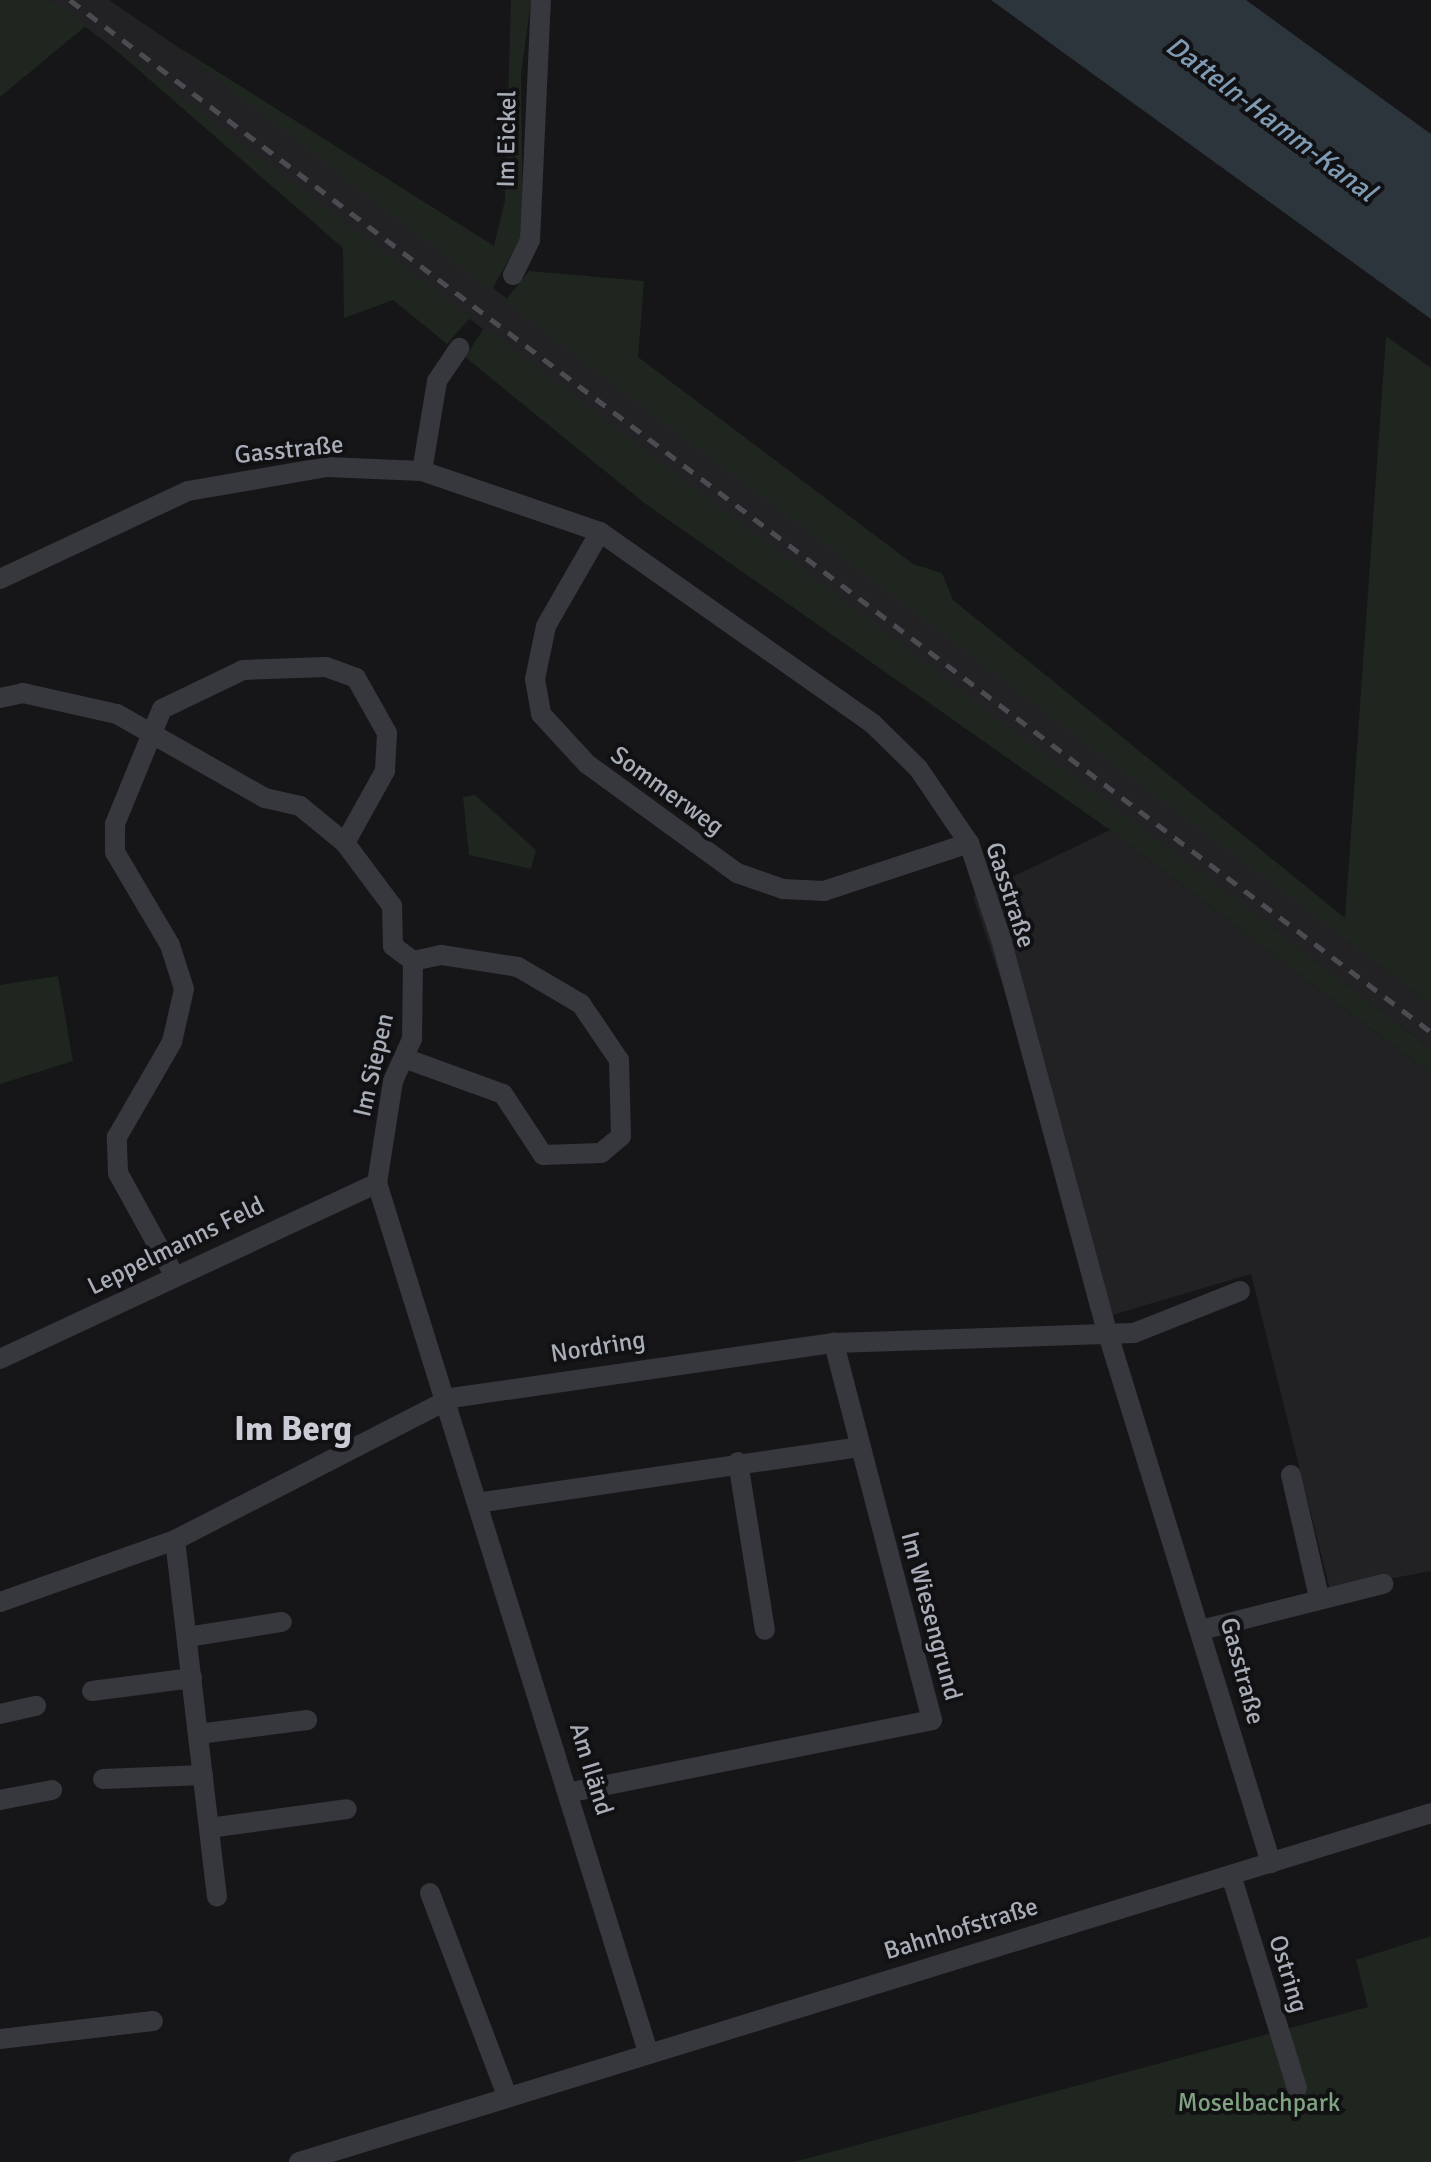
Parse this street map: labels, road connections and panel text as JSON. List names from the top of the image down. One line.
{"streets":{"street":["Im Eickel","Gasstraße","Sommerweg","Im Siepen","Leppelmanns Feld","Nordring","Im Wiesengrund","Am Iländ","Bahnhofstraße","Ostring"]},"crossings":[["Gasstraße","Sommerweg"],["Gasstraße","Nordring"],["Gasstraße","Bahnhofstraße"],["Im Siepen","Leppelmanns Feld"],["Nordring","Im Wiesengrund"],["Nordring","Am Iländ"],["Im Wiesengrund","Am Iländ"],["Am Iländ","Bahnhofstraße"],["Bahnhofstraße","Ostring"]],"districts":["Im Berg"],"water":["Datteln-Hamm-Kanal"],"parks":["Moselbachpark"]}
